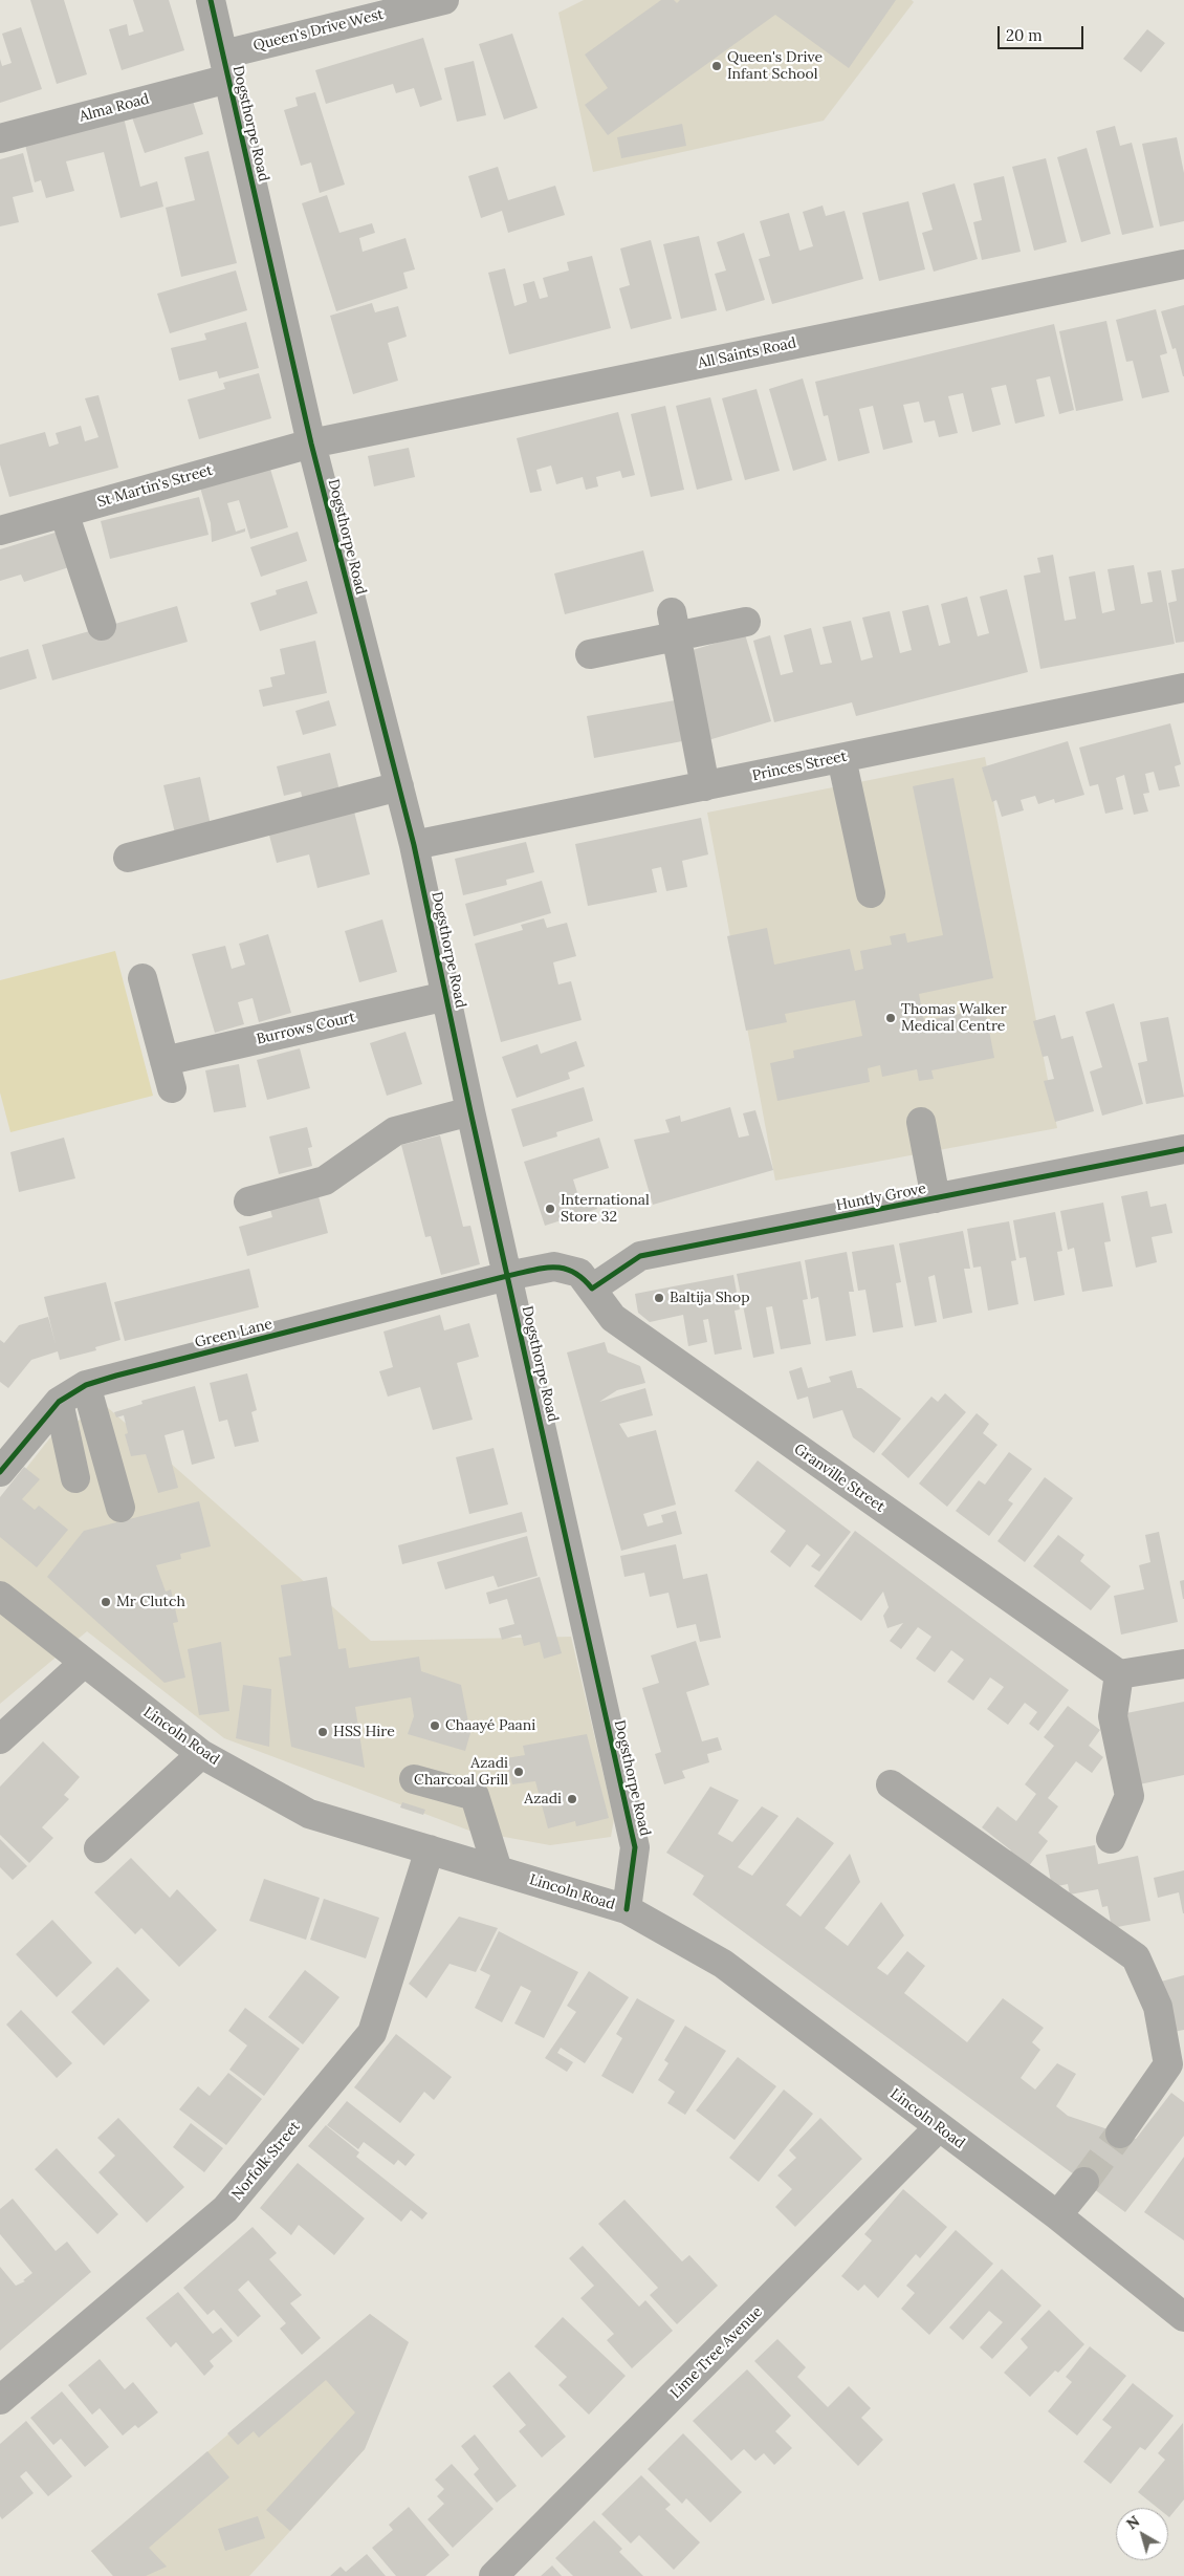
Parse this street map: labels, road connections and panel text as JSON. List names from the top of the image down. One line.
{"streets":{"street":["Queen's Drive West","Alma Road","Dogsthorpe Road","All Saints Road","St Martin's Street","Princes Street","Burrows Court","Huntly Grove","Green Lane","Granville Street","Lincoln Road","Norfolk Street","Lime Tree Avenue"]},"crossings":[["Queen's Drive West","Alma Road"],["Queen's Drive West","Dogsthorpe Road"],["Alma Road","Dogsthorpe Road"],["Dogsthorpe Road","All Saints Road"],["Dogsthorpe Road","St Martin's Street"],["Dogsthorpe Road","Princes Street"],["Dogsthorpe Road","Burrows Court"],["Dogsthorpe Road","Green Lane"],["Dogsthorpe Road","Granville Street"],["Dogsthorpe Road","Lincoln Road"],["All Saints Road","St Martin's Street"],["Huntly Grove","Granville Street"],["Green Lane","Granville Street"],["Lincoln Road","Norfolk Street"],["Lincoln Road","Lime Tree Avenue"]],"places":["Queen's Drive Infant School","Thomas Walker Medical Centre","International Store 32","Baltija Shop","Mr Clutch","Chaayé Paani","HSS Hire","Azadi Charcoal Grill","Azadi"],"scale_bar":"20 m","north":"top left"}
